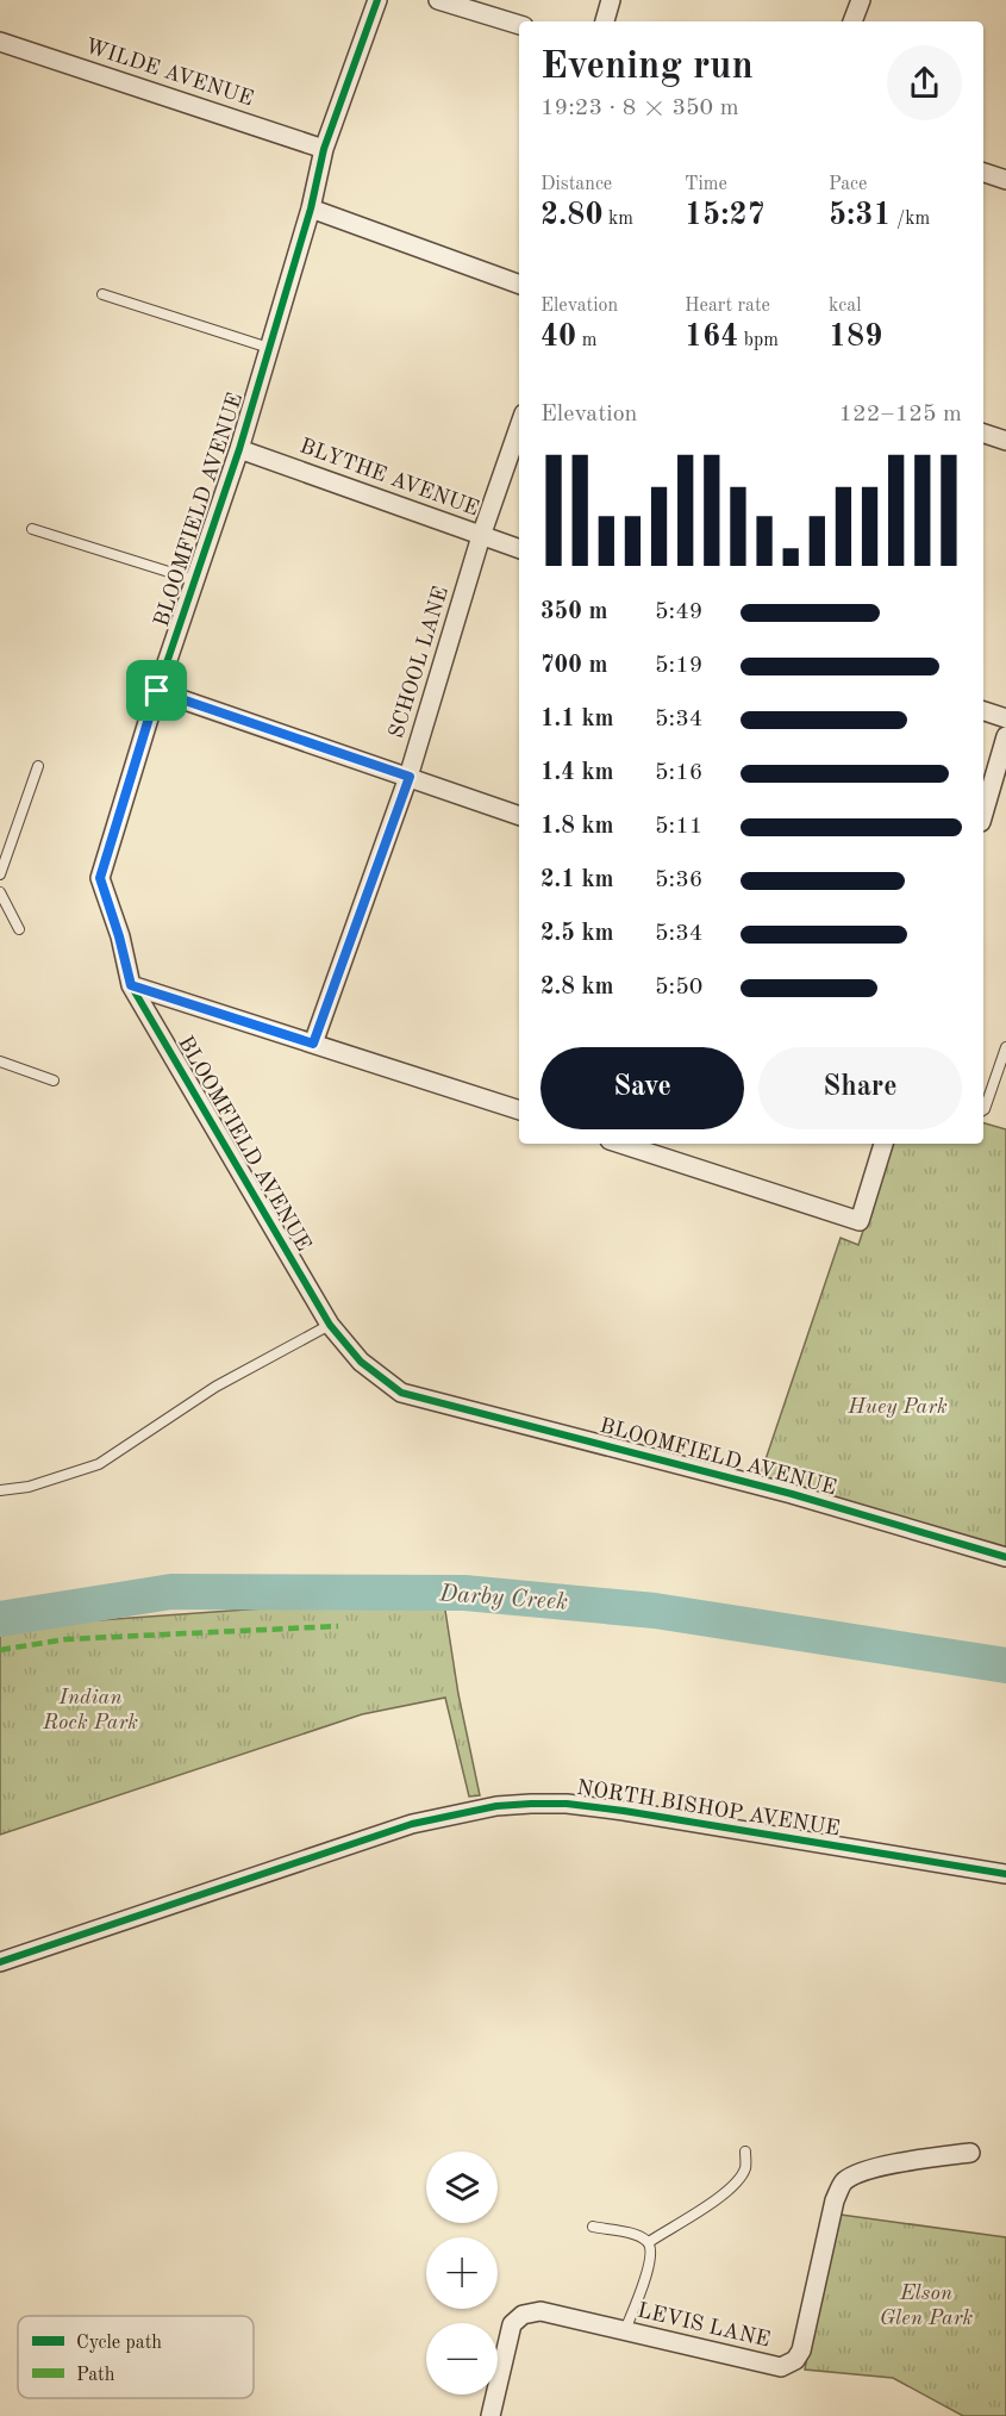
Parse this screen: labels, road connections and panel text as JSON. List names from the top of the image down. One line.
{"streets":{"street":["WILDE AVENUE","BLYTHE AVENUE","BLOOMFIELD AVENUE","SCHOOL LANE","NORTH BISHOP AVENUE","LEVIS LANE"]},"crossings":[["WILDE AVENUE","BLOOMFIELD AVENUE"],["BLYTHE AVENUE","BLOOMFIELD AVENUE"],["BLYTHE AVENUE","SCHOOL LANE"]],"water":["Darby Creek"],"parks":["Huey Park","Indian Rock Park","Elson Glen Park"],"legend":["Cycle path","Path"],"page":{"heading":["Evening run","19:23 · 8 × 350 m"],"stats":[["Distance","2.80 km"],["Time","15:27"],["Pace","5:31 /km"],["Elevation","40 m"],["Heart rate","164 bpm"],["kcal","189"]],"chart":["Elevation","122–125 m"],"list":[{"name":"350 m","note":"5:49"},{"name":"700 m","note":"5:19"},{"name":"1.1 km","note":"5:34"},{"name":"1.4 km","note":"5:16"},{"name":"1.8 km","note":"5:11"},{"name":"2.1 km","note":"5:36"},{"name":"2.5 km","note":"5:34"},{"name":"2.8 km","note":"5:50"}],"buttons":["Save","Share"],"map_buttons":["+","−"]}}
